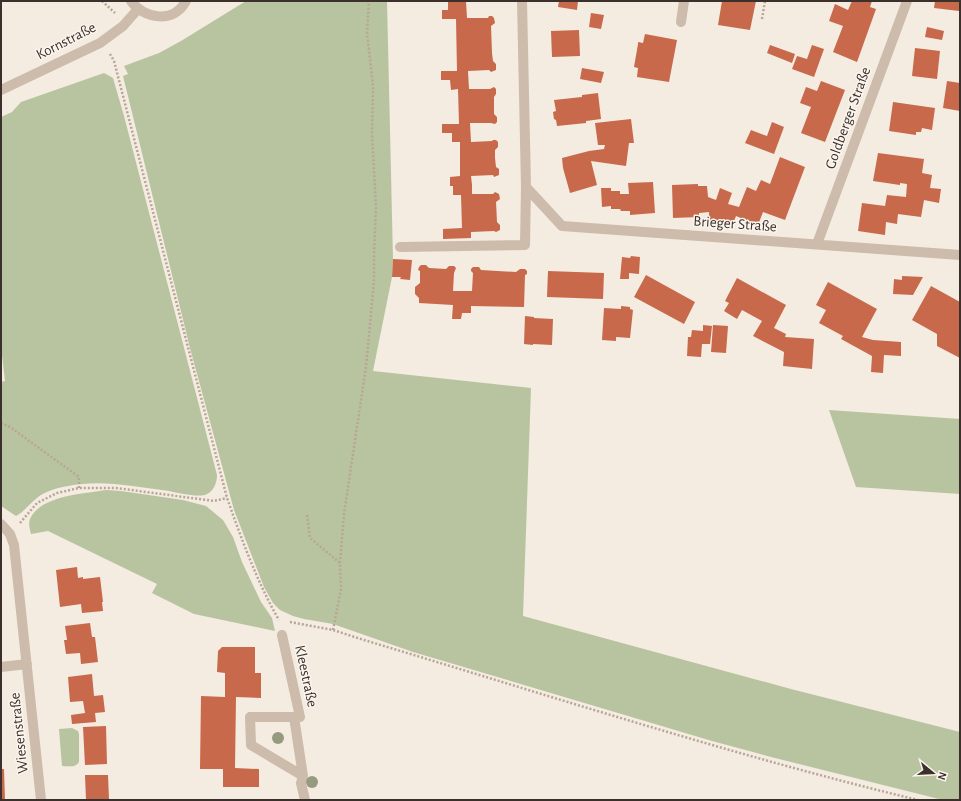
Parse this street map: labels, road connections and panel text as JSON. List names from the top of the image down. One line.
{"streets":{"street":["Kornstraße","Goldberger Straße","Brieger Straße","Kleestraße","Wiesenstraße"]},"crossings":[["Goldberger Straße","Brieger Straße"]],"north":"right"}
